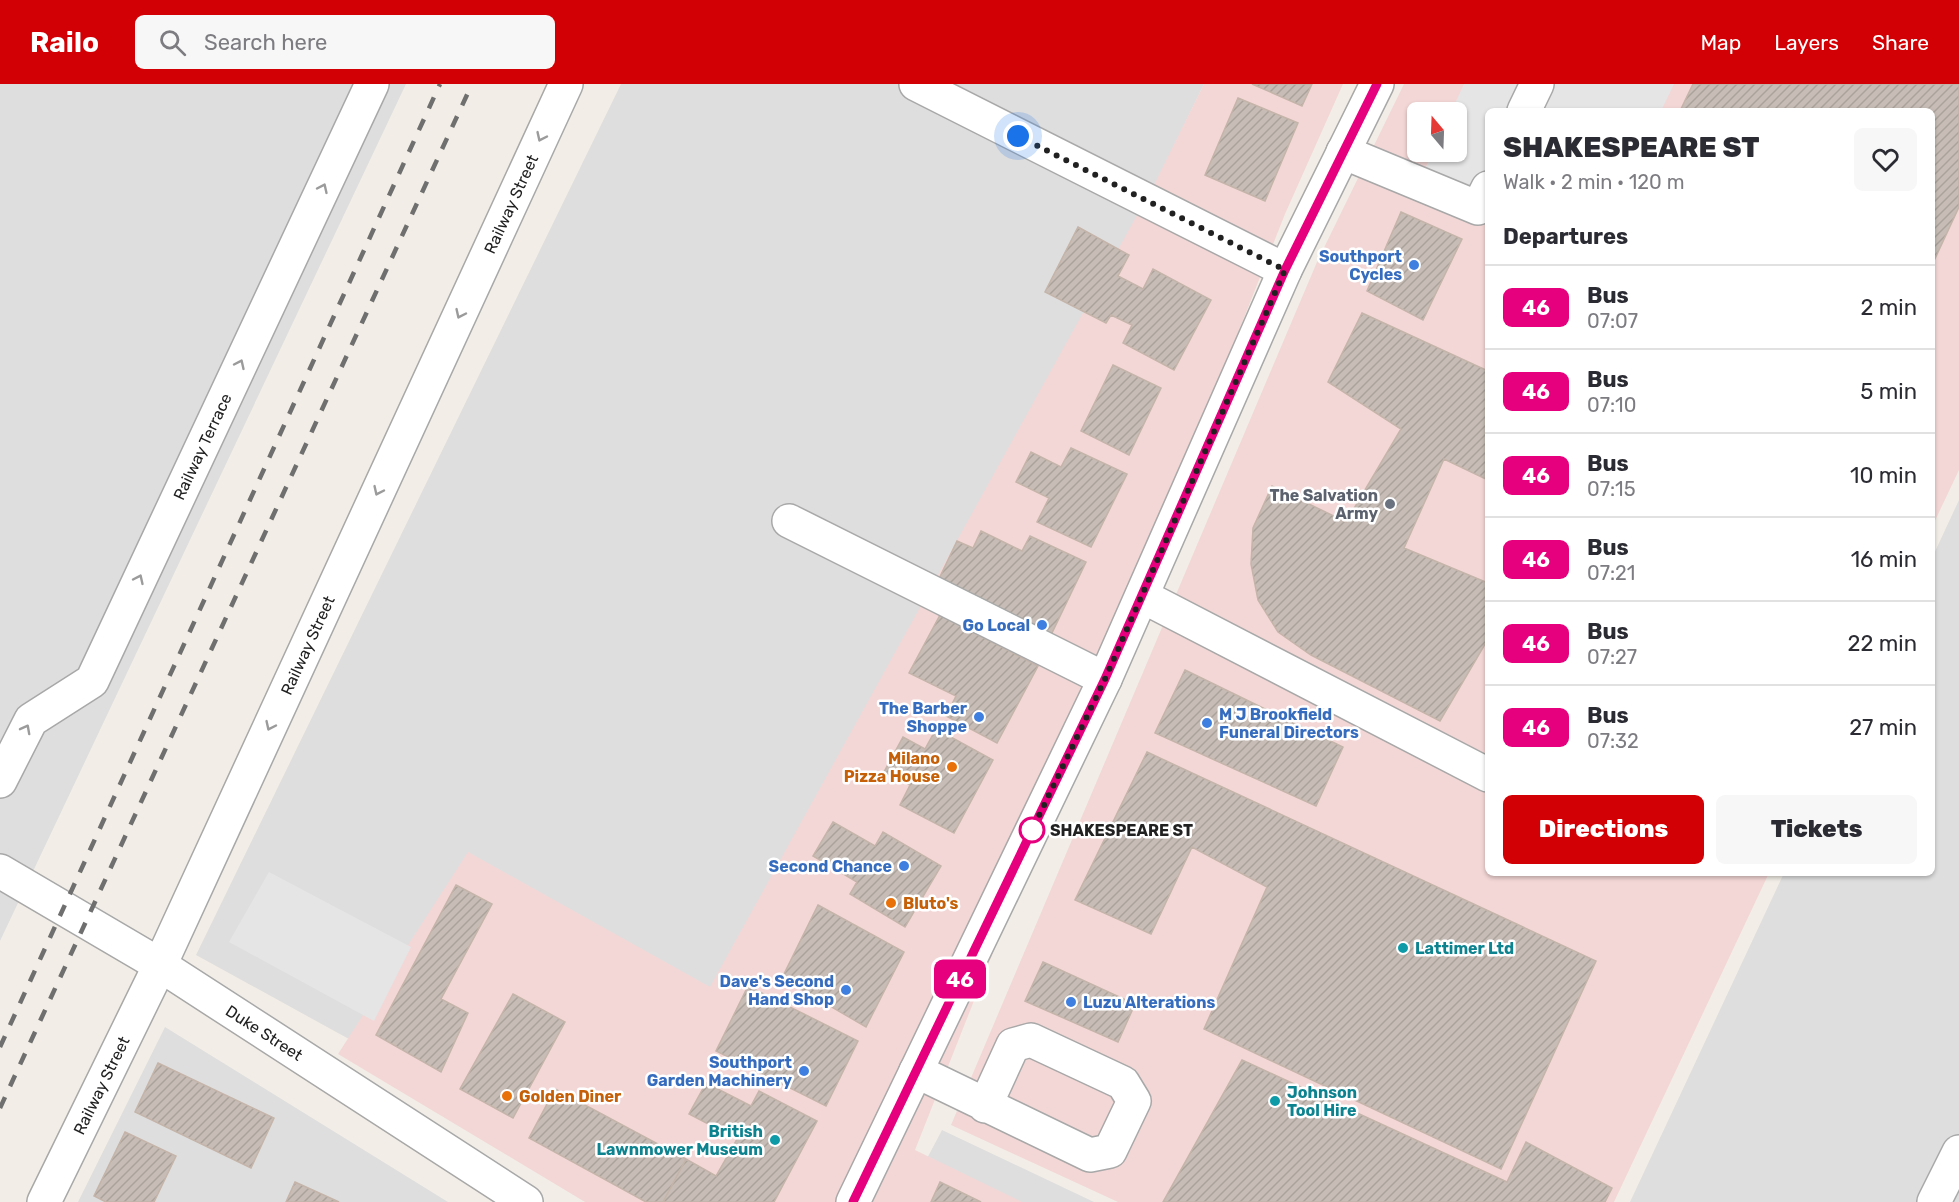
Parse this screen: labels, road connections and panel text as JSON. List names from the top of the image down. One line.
{"streets":{"street":["Railway Street","Railway Terrace","Duke Street"]},"crossings":[["Railway Street","Duke Street"]],"one_way":["Railway Street","Railway Terrace"],"places":["Southport Cycles","The Salvation Army","Go Local","The Barber Shoppe","M J Brookfield Funeral Directors","Milano Pizza House","SHAKESPEARE ST","Second Chance","Bluto's","Lattimer Ltd","Dave's Second Hand Shop","Luzu Alterations","Southport Garden Machinery","Golden Diner","Johnson Tool Hire","British Lawnmower Museum"],"lines":["bus line 46"],"north":"top","page":{"header":"Railo","search":"Search here","nav":["Map","Layers","Share"],"on_map":"46","heading":[["SHAKESPEARE ST","Walk · 2 min · 120 m"],"Departures"],"list":[{"mark":"46","name":"Bus","note":"07:07","value":"2 min"},{"mark":"46","name":"Bus","note":"07:10","value":"5 min"},{"mark":"46","name":"Bus","note":"07:15","value":"10 min"},{"mark":"46","name":"Bus","note":"07:21","value":"16 min"},{"mark":"46","name":"Bus","note":"07:27","value":"22 min"},{"mark":"46","name":"Bus","note":"07:32","value":"27 min"}],"buttons":["Directions","Tickets"]}}
